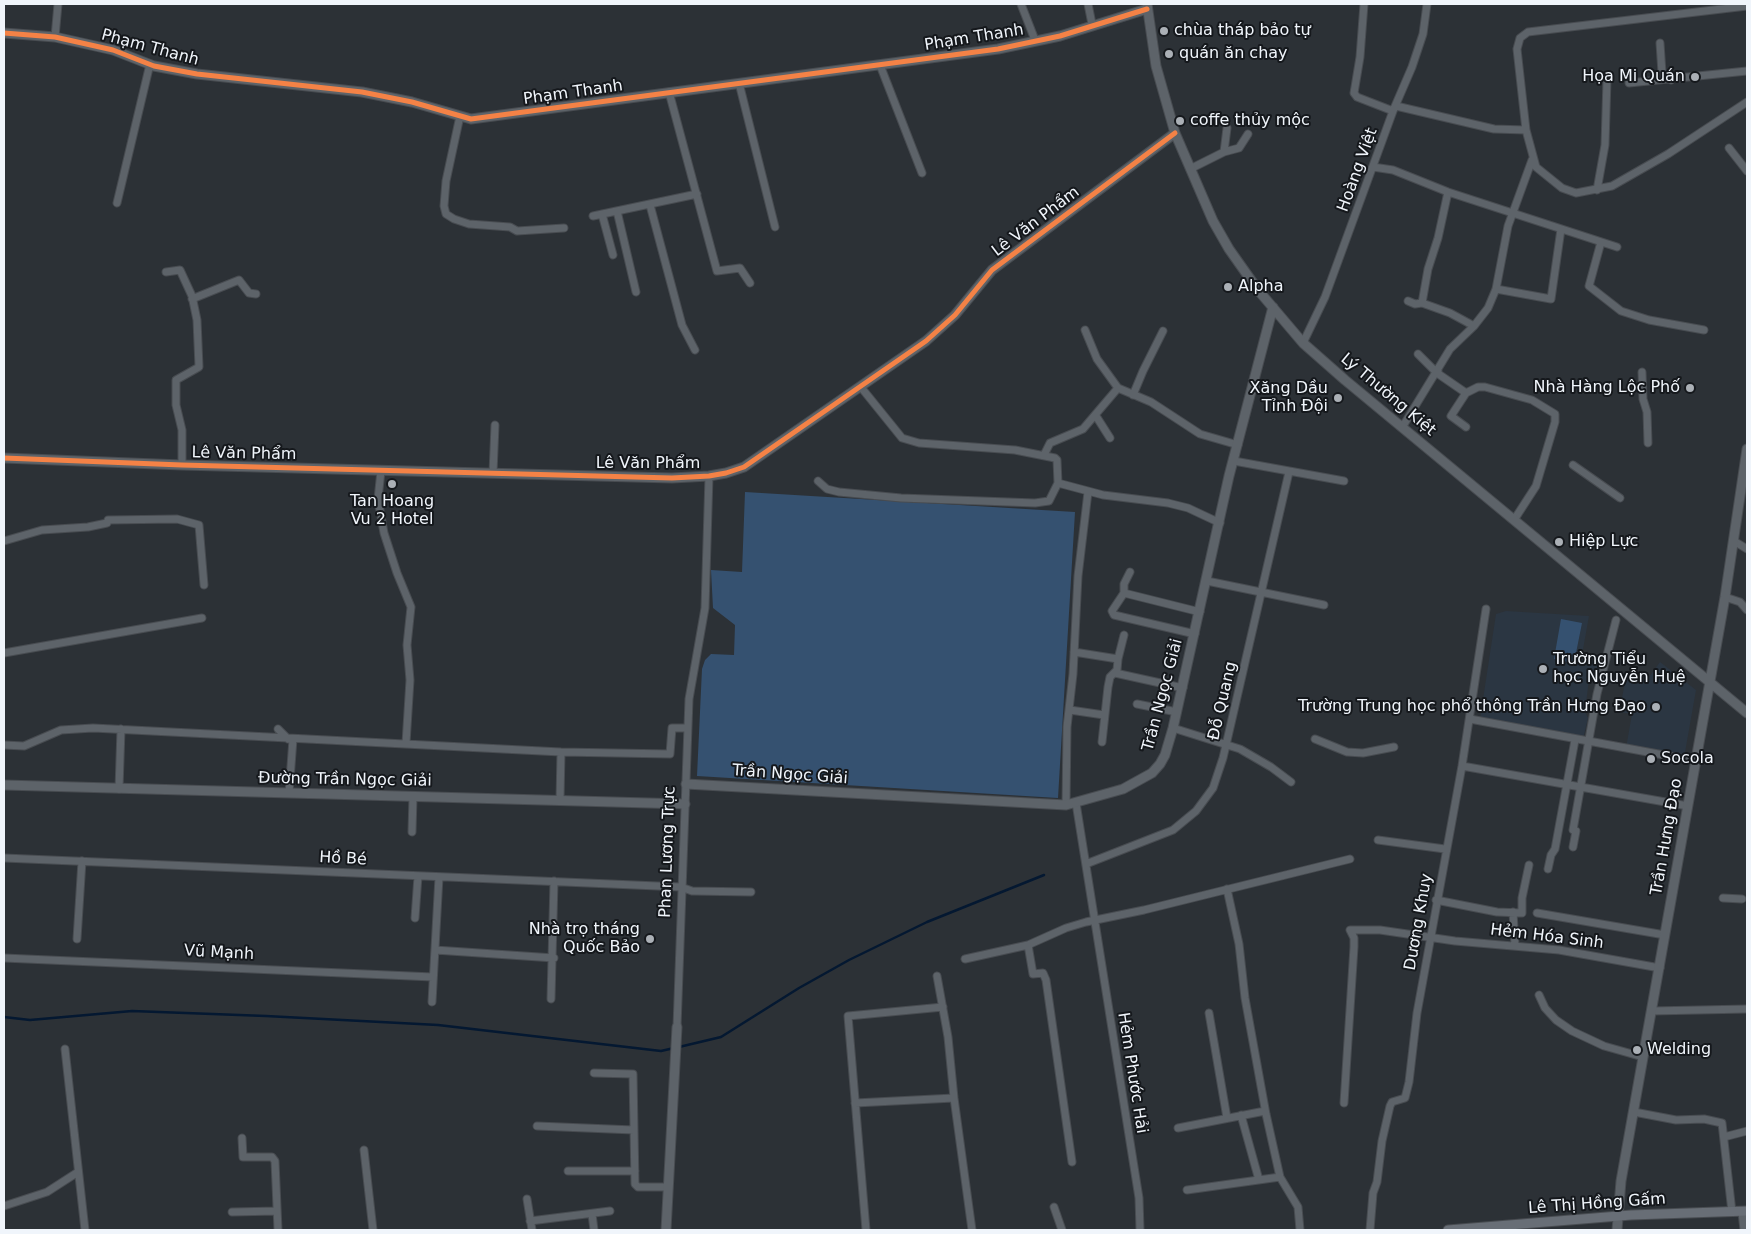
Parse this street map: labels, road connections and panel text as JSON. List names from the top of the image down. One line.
{"streets":{"main road":["Lê Thị Hồng Gấm"],"street":["Phạm Thanh","Hoàng Việt","Lê Văn Phẩm","Lý Thường Kiệt","Trần Ngọc Giải","Đỗ Quang","Đường Trần Ngọc Giải","Trần Hưng Đạo","Phan Lương Trực","Hồ Bé","Dương Khuy","Hẻm Hóa Sinh","Vũ Mạnh","Hẻm Phước Hải"]},"crossings":[["Phạm Thanh","Lý Thường Kiệt"],["Hoàng Việt","Lý Thường Kiệt"],["Lê Văn Phẩm","Lý Thường Kiệt"],["Lê Văn Phẩm","Phan Lương Trực"],["Lý Thường Kiệt","Trần Ngọc Giải"],["Lý Thường Kiệt","Trần Hưng Đạo"],["Trần Ngọc Giải","Phan Lương Trực"],["Trần Ngọc Giải","Hẻm Phước Hải"],["Đỗ Quang","Hẻm Phước Hải"],["Đường Trần Ngọc Giải","Phan Lương Trực"],["Trần Hưng Đạo","Hẻm Hóa Sinh"],["Trần Hưng Đạo","Lê Thị Hồng Gấm"],["Phan Lương Trực","Hồ Bé"],["Dương Khuy","Hẻm Hóa Sinh"]],"places":["chùa tháp bảo tự","quán ăn chay","Họa Mi Quán","coffe thủy mộc","Alpha","Nhà Hàng Lộc Phố","Xăng Dầu Tỉnh Đội","Tan Hoang Vu 2 Hotel","Hiệp Lực","Trường Tiểu học Nguyễn Huệ","Trường Trung học phổ thông Trần Hưng Đạo","Socola","Nhà trọ tháng Quốc Bảo","Welding"]}
